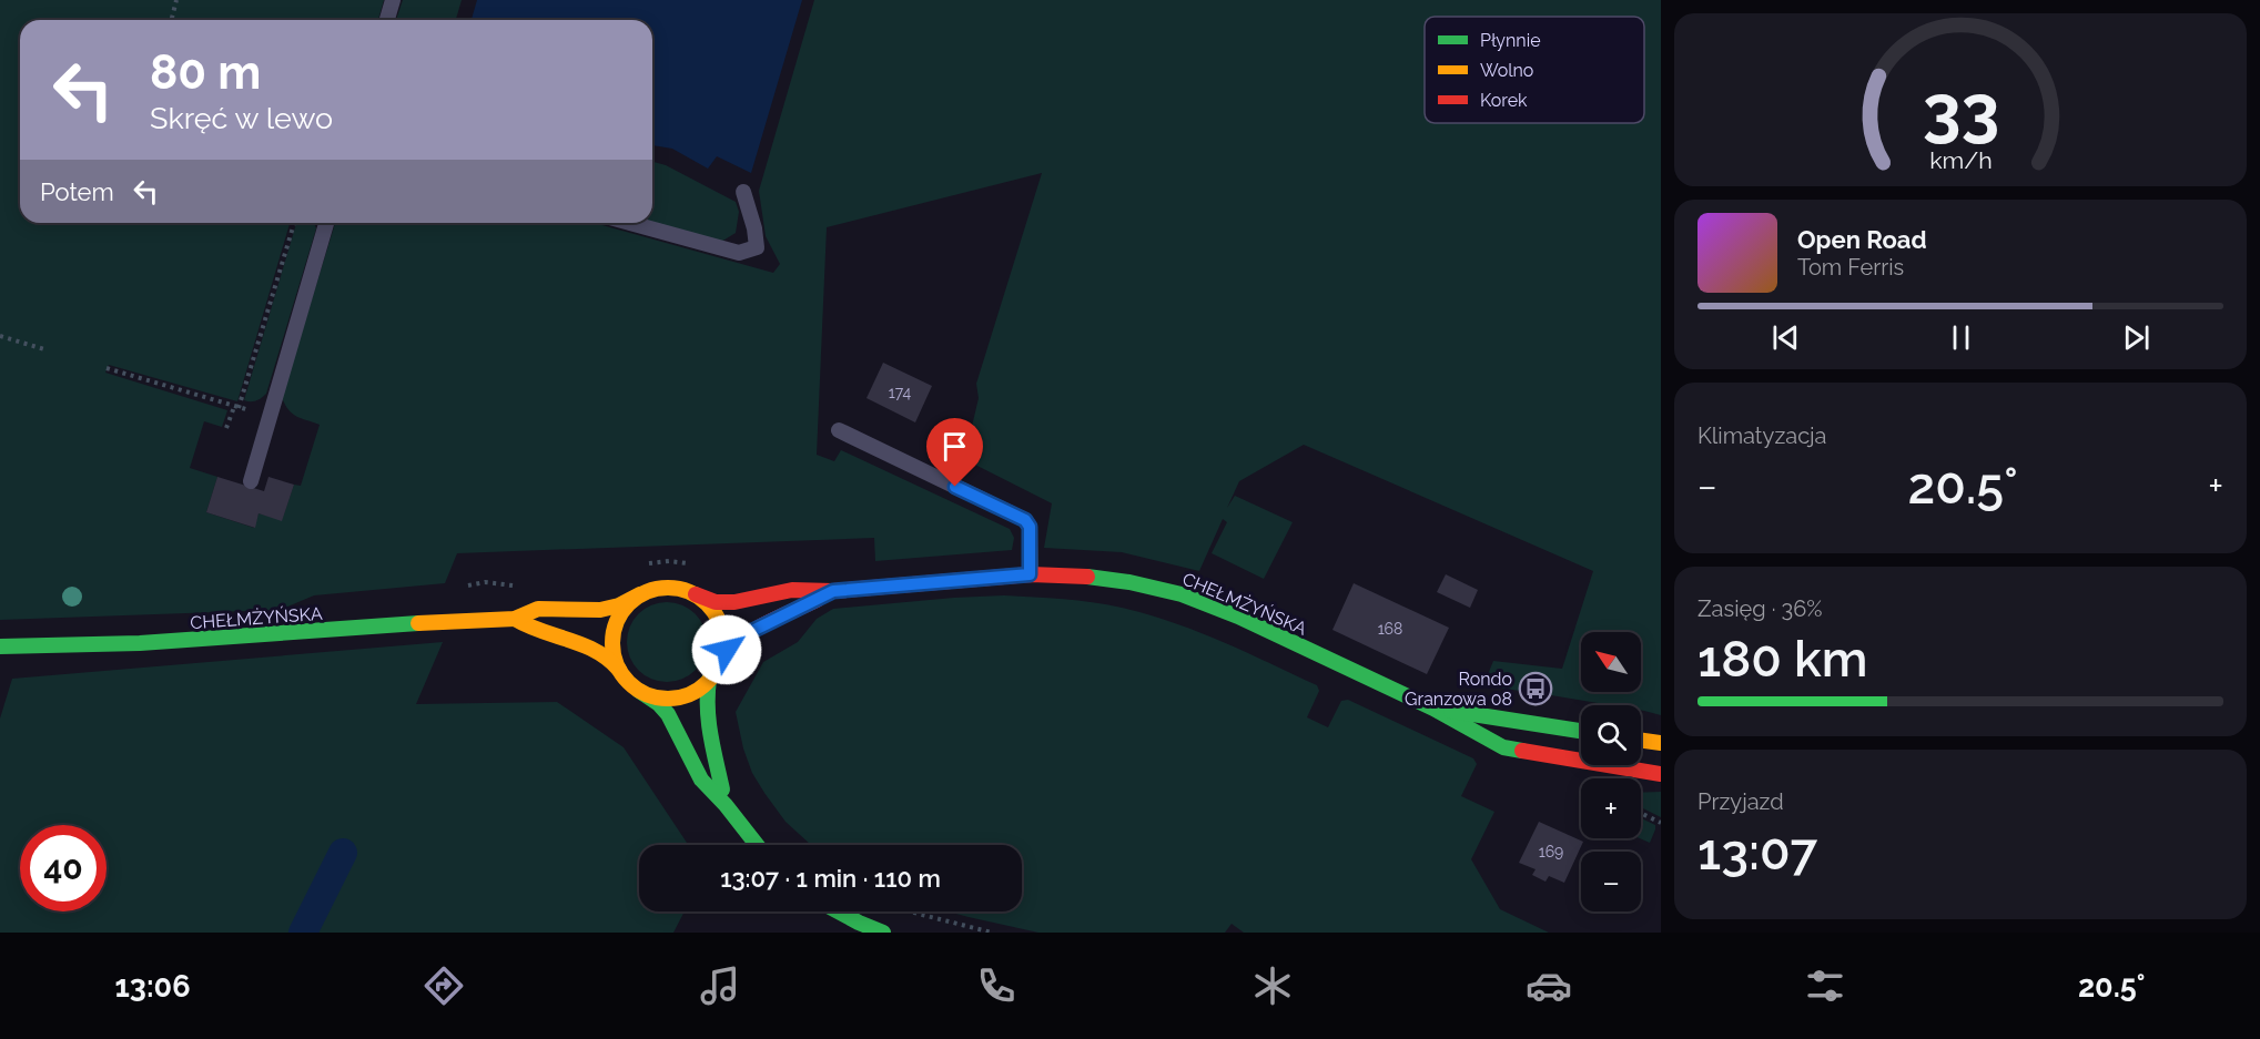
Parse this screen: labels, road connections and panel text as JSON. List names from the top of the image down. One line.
{"streets":{"street":["CHEŁMŻYŃSKA"]},"places":{"bus stop":["Rondo Granzowa 08"]},"house_numbers":["174","168","169"],"legend":["Płynnie","Wolno","Korek"],"north":"top left","page":{"turn":["80 m","Skręć w lewo"],"then":"Potem","song":["Open Road","Tom Ferris"],"tile":["Klimatyzacja",["Zasięg · 36%","180 km"],["Przyjazd","13:07"]],"heat":["−","20.5°","+"],"map_buttons":["+","−"],"limit":"40","trip":"13:07 · 1 min · 110 m","tabs":["13:06","20.5°"],"gauge":["33","km/h"]}}
